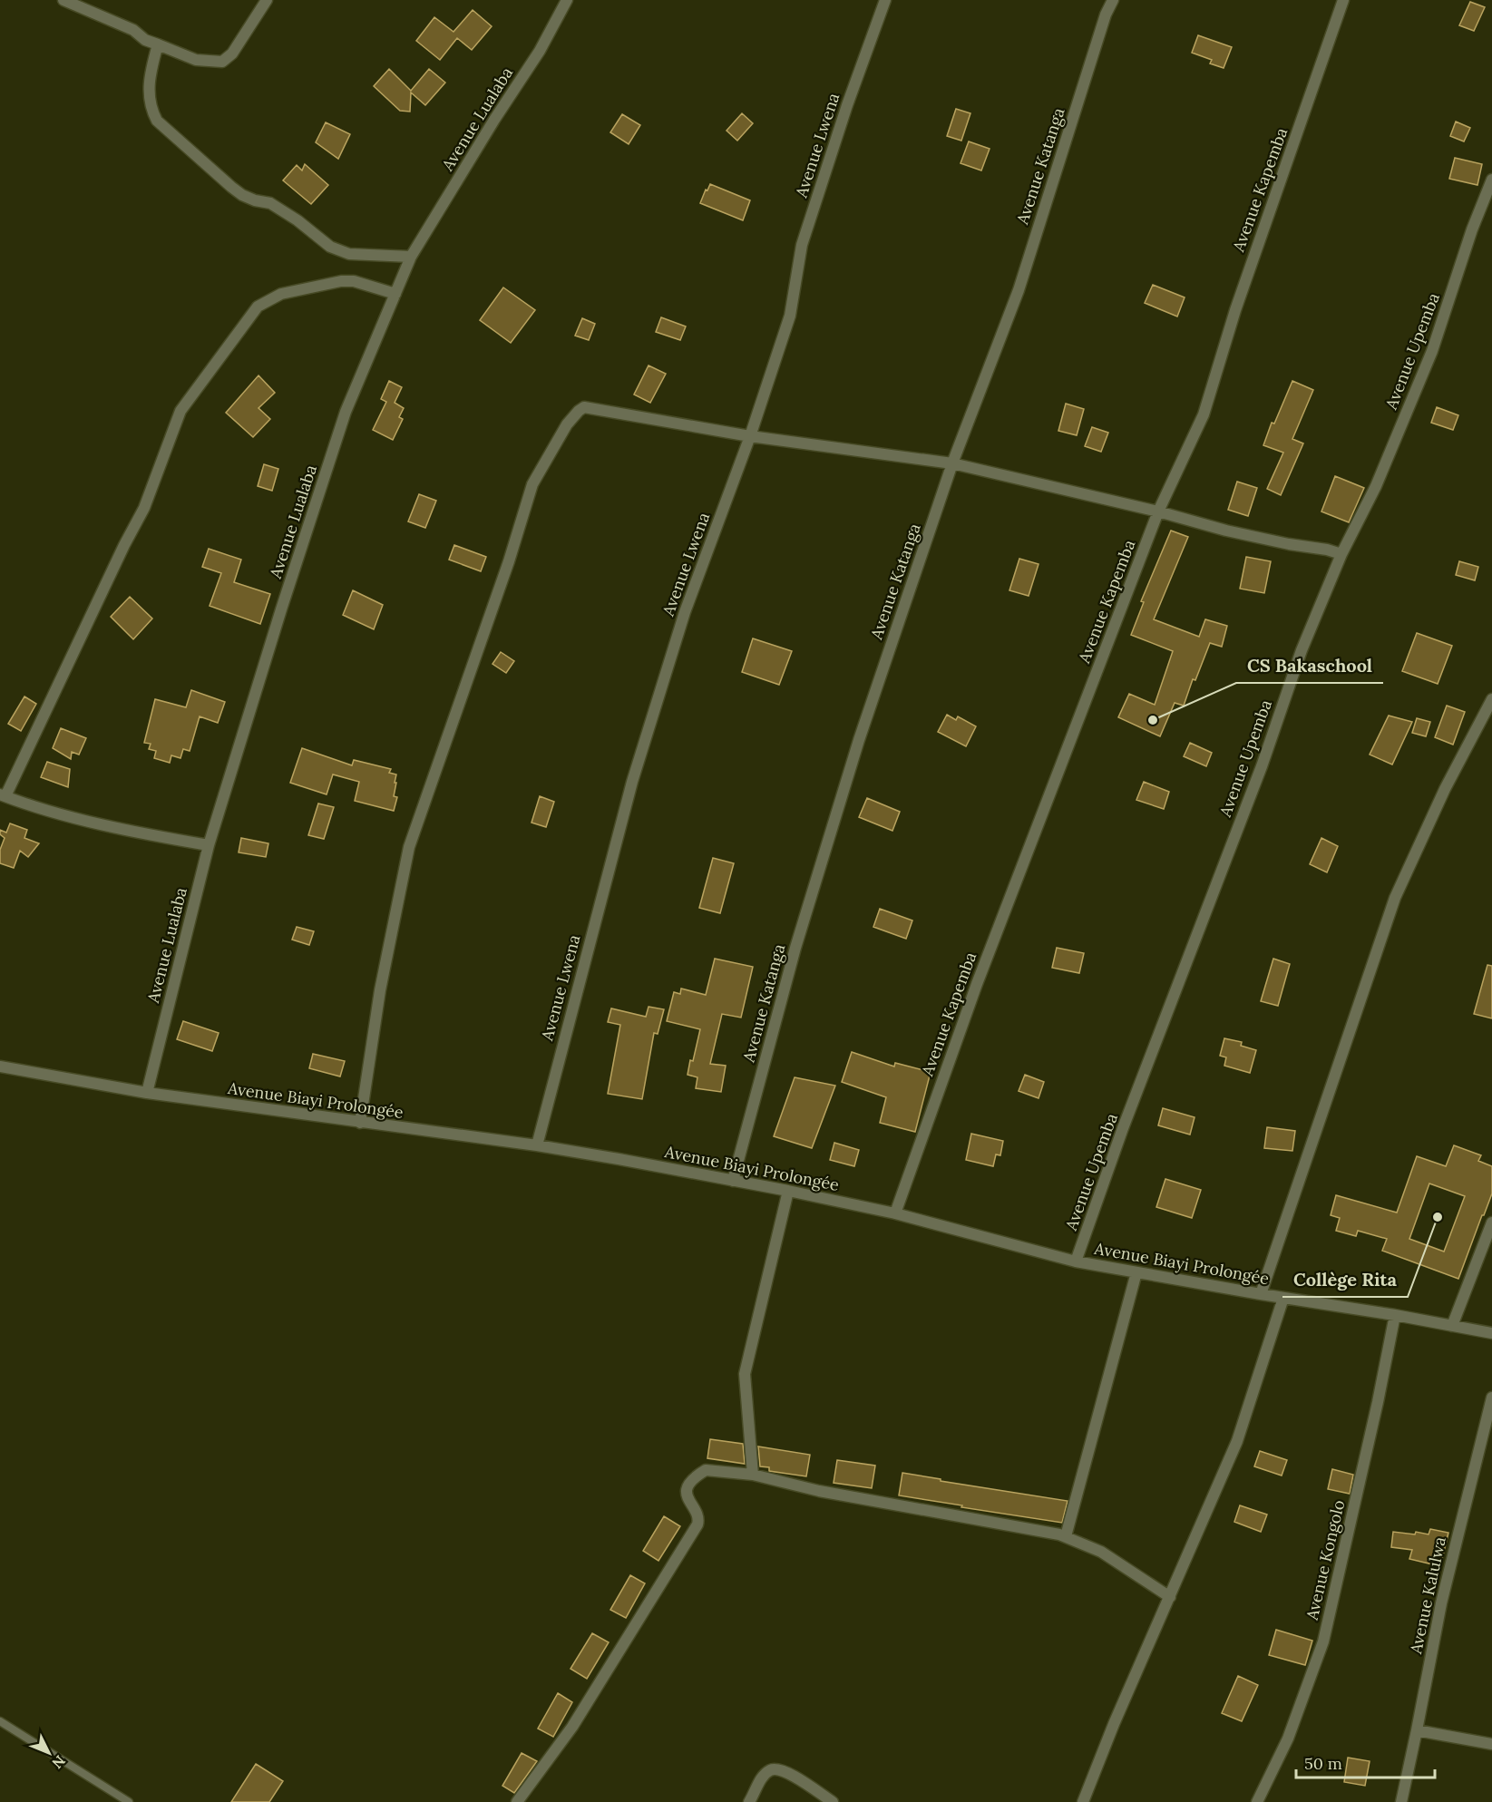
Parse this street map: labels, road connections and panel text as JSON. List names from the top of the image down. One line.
{"streets":{"street":["Avenue Lualaba","Avenue Lwena","Avenue Katanga","Avenue Kapemba","Avenue Upemba","Avenue Biayi Prolongée","Avenue Kongolo","Avenue Kalulwa"]},"crossings":[["Avenue Lualaba","Avenue Biayi Prolongée"],["Avenue Lwena","Avenue Biayi Prolongée"],["Avenue Katanga","Avenue Biayi Prolongée"],["Avenue Kapemba","Avenue Biayi Prolongée"],["Avenue Upemba","Avenue Biayi Prolongée"],["Avenue Biayi Prolongée","Avenue Kongolo"]],"places":["CS Bakaschool","Collège Rita"],"scale_bar":"50 m","north":"bottom right"}
